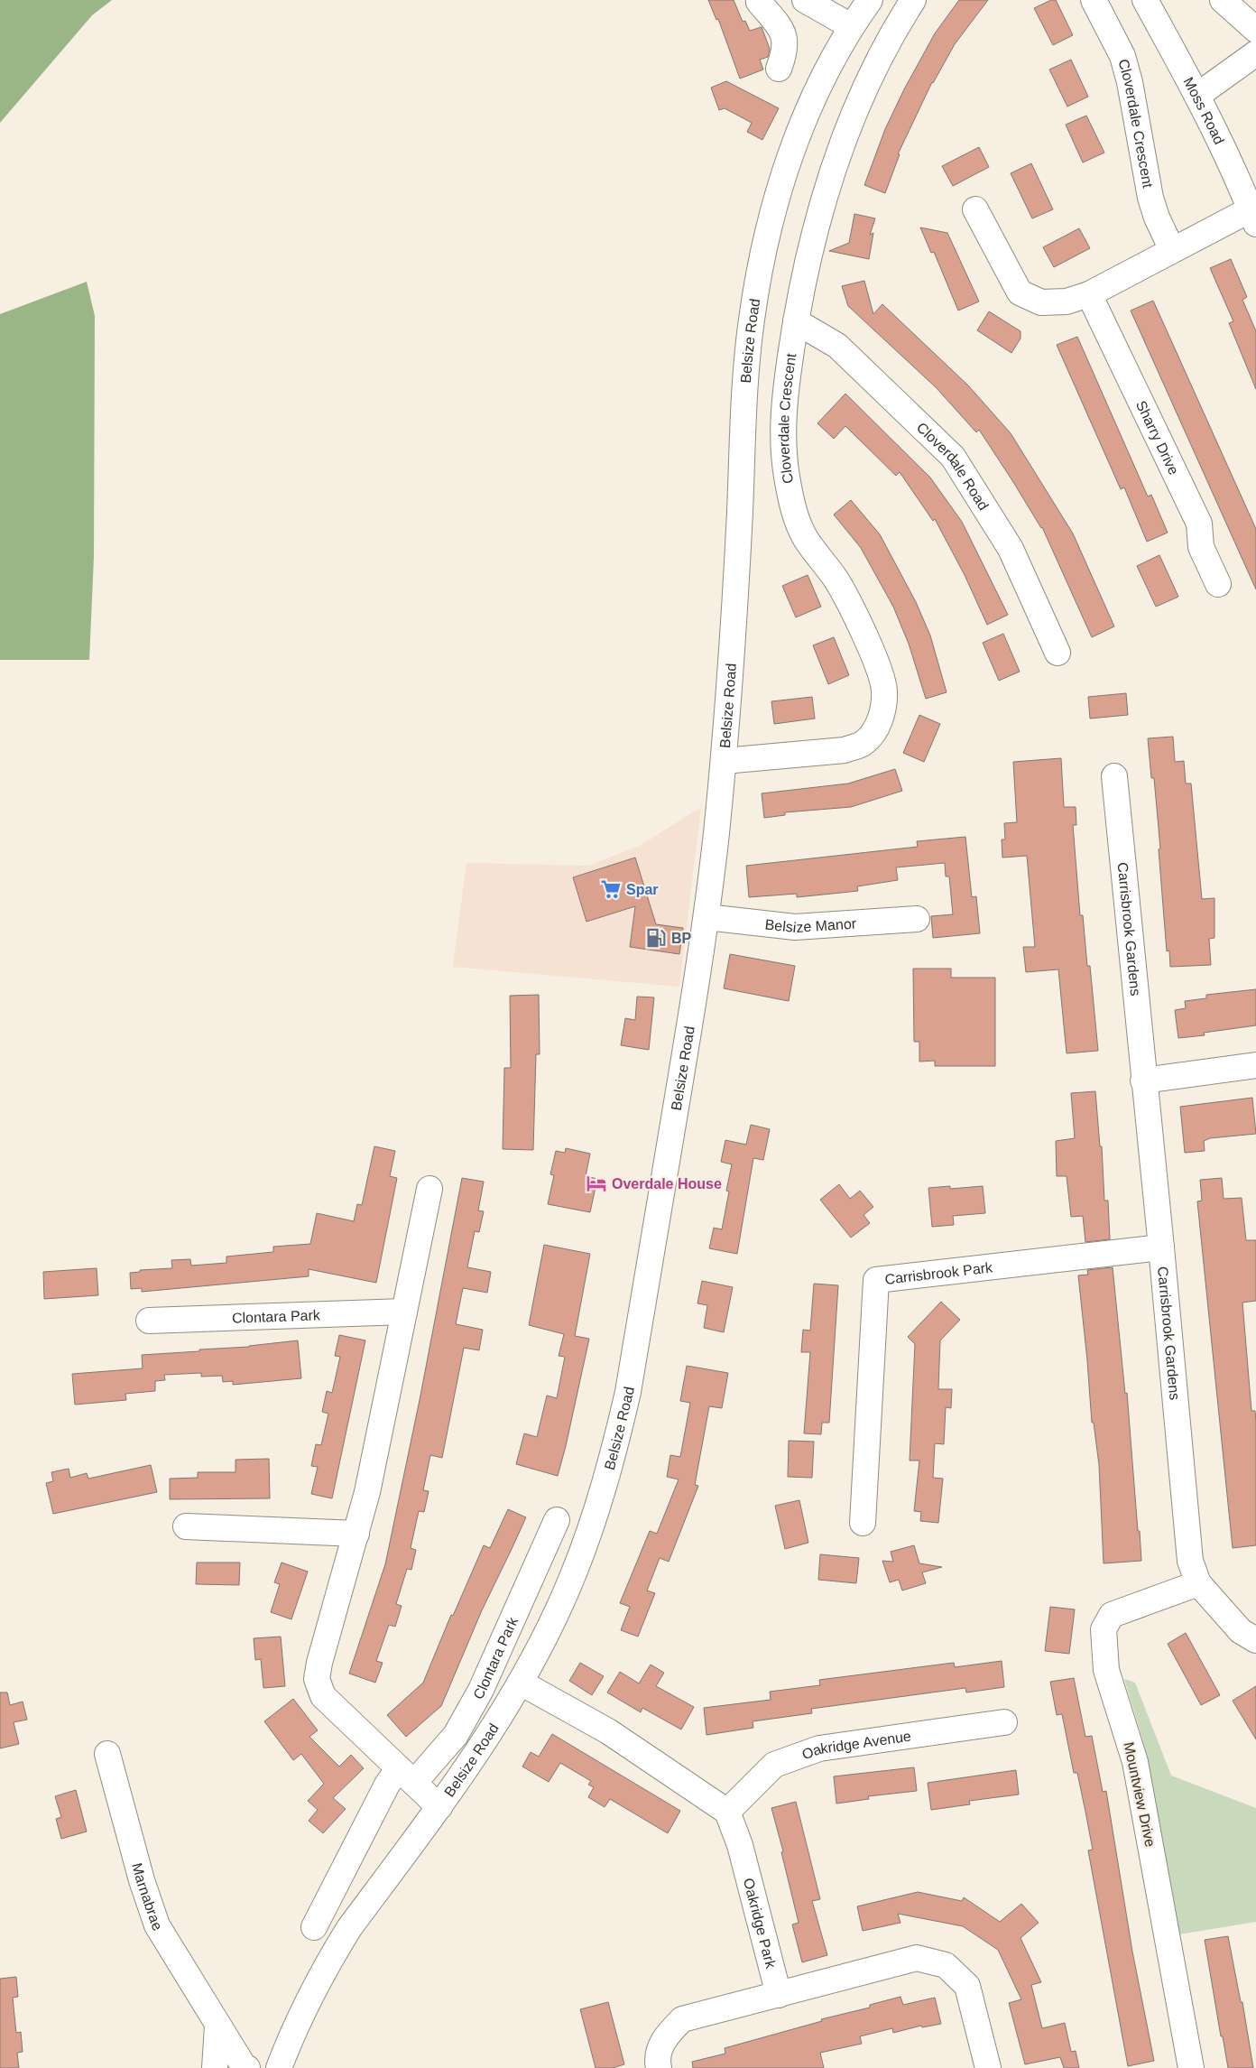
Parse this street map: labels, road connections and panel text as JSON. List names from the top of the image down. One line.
{"streets":{"street":["Moss Road","Cloverdale Crescent","Belsize Road","Sharry Drive","Cloverdale Road","Belsize Manor","Carrisbrook Gardens","Carrisbrook Park","Clontara Park","Oakridge Avenue","Mountview Drive","Marnabrae","Oakridge Park"]},"crossings":[["Cloverdale Crescent","Belsize Road"],["Cloverdale Crescent","Cloverdale Road"],["Belsize Road","Belsize Manor"],["Carrisbrook Gardens","Carrisbrook Park"],["Carrisbrook Gardens","Mountview Drive"],["Oakridge Avenue","Oakridge Park"]],"places":{"supermarket":["Spar"],"fuel station":["BP"],"hotel":["Overdale House"]}}
